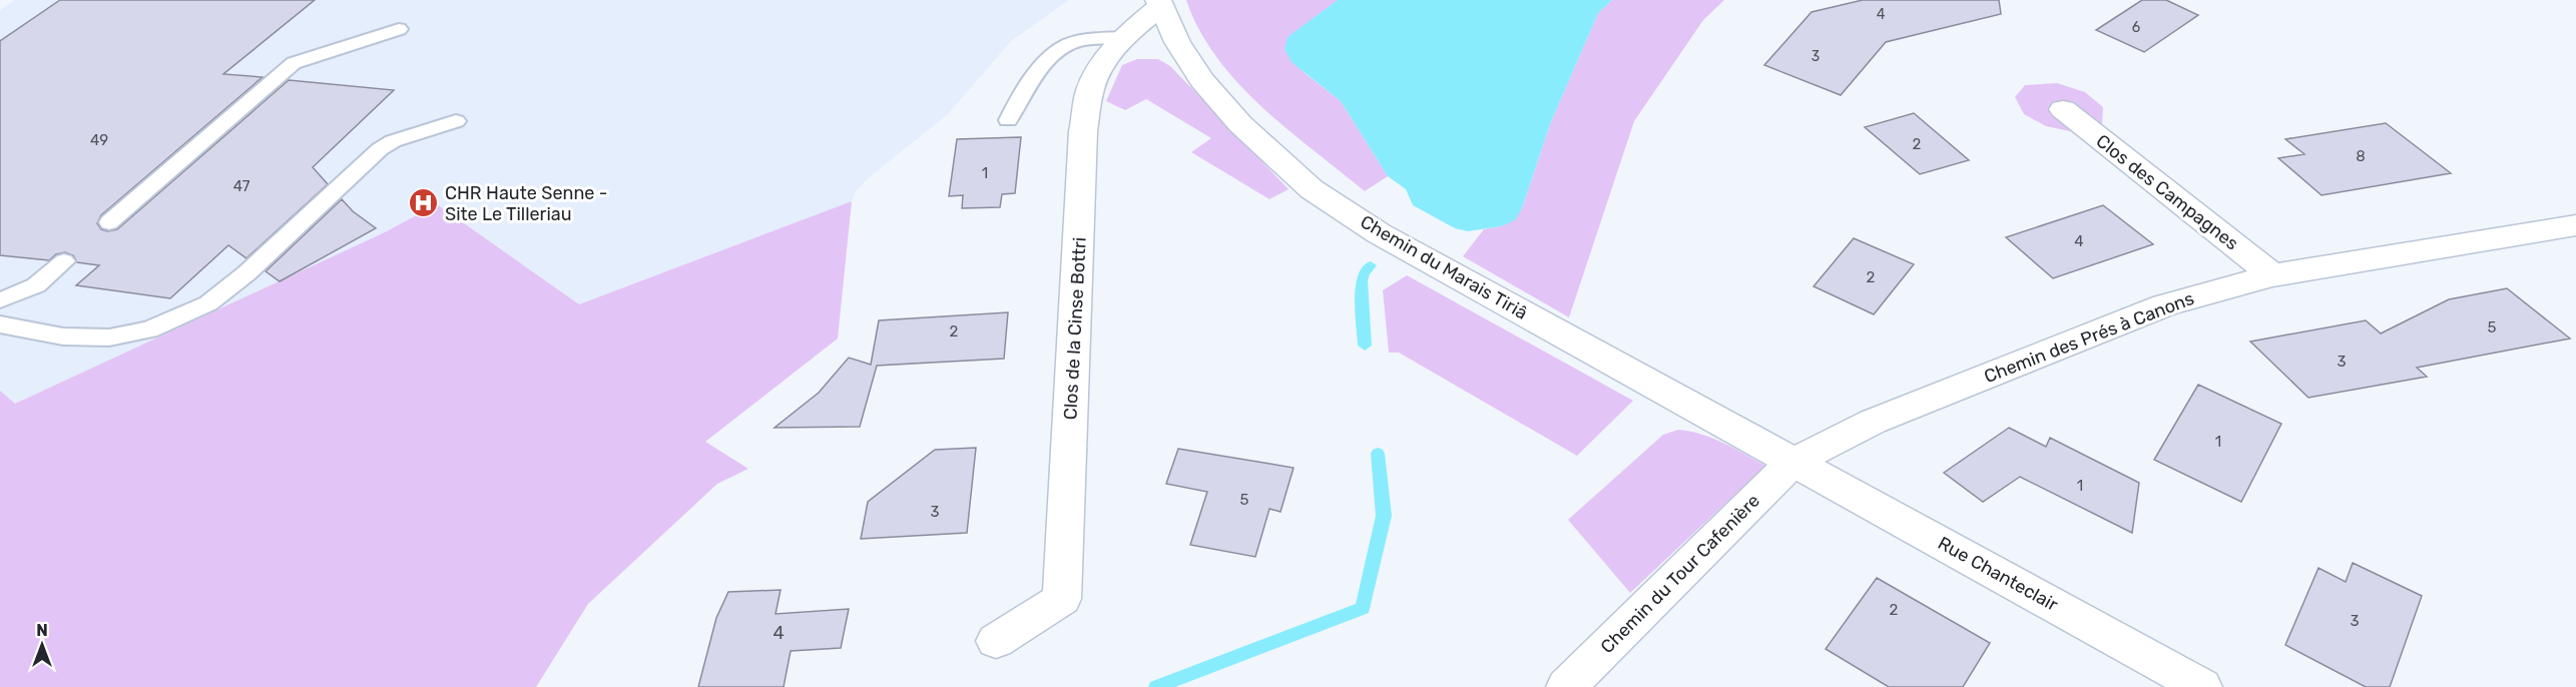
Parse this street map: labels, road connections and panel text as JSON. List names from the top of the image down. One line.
{"streets":{"street":["Clos des Campagnes","Chemin du Marais Tiriâ","Clos de la Cinse Bottri","Chemin des Prés à Canons","Chemin du Tour Cafenière","Rue Chanteclair"]},"crossings":[["Clos des Campagnes","Chemin des Prés à Canons"],["Chemin du Marais Tiriâ","Clos de la Cinse Bottri"],["Chemin du Marais Tiriâ","Chemin des Prés à Canons"],["Chemin du Marais Tiriâ","Chemin du Tour Cafenière"],["Chemin du Marais Tiriâ","Rue Chanteclair"],["Chemin des Prés à Canons","Chemin du Tour Cafenière"],["Chemin des Prés à Canons","Rue Chanteclair"],["Chemin du Tour Cafenière","Rue Chanteclair"]],"places":{"hospital":["CHR Haute Senne - Site Le Tilleriau"]},"house_numbers":["4","6","3","49","2","8","1","47","4","2","5","2","3","1","1","5","3","2","3","4"],"north":"top"}
